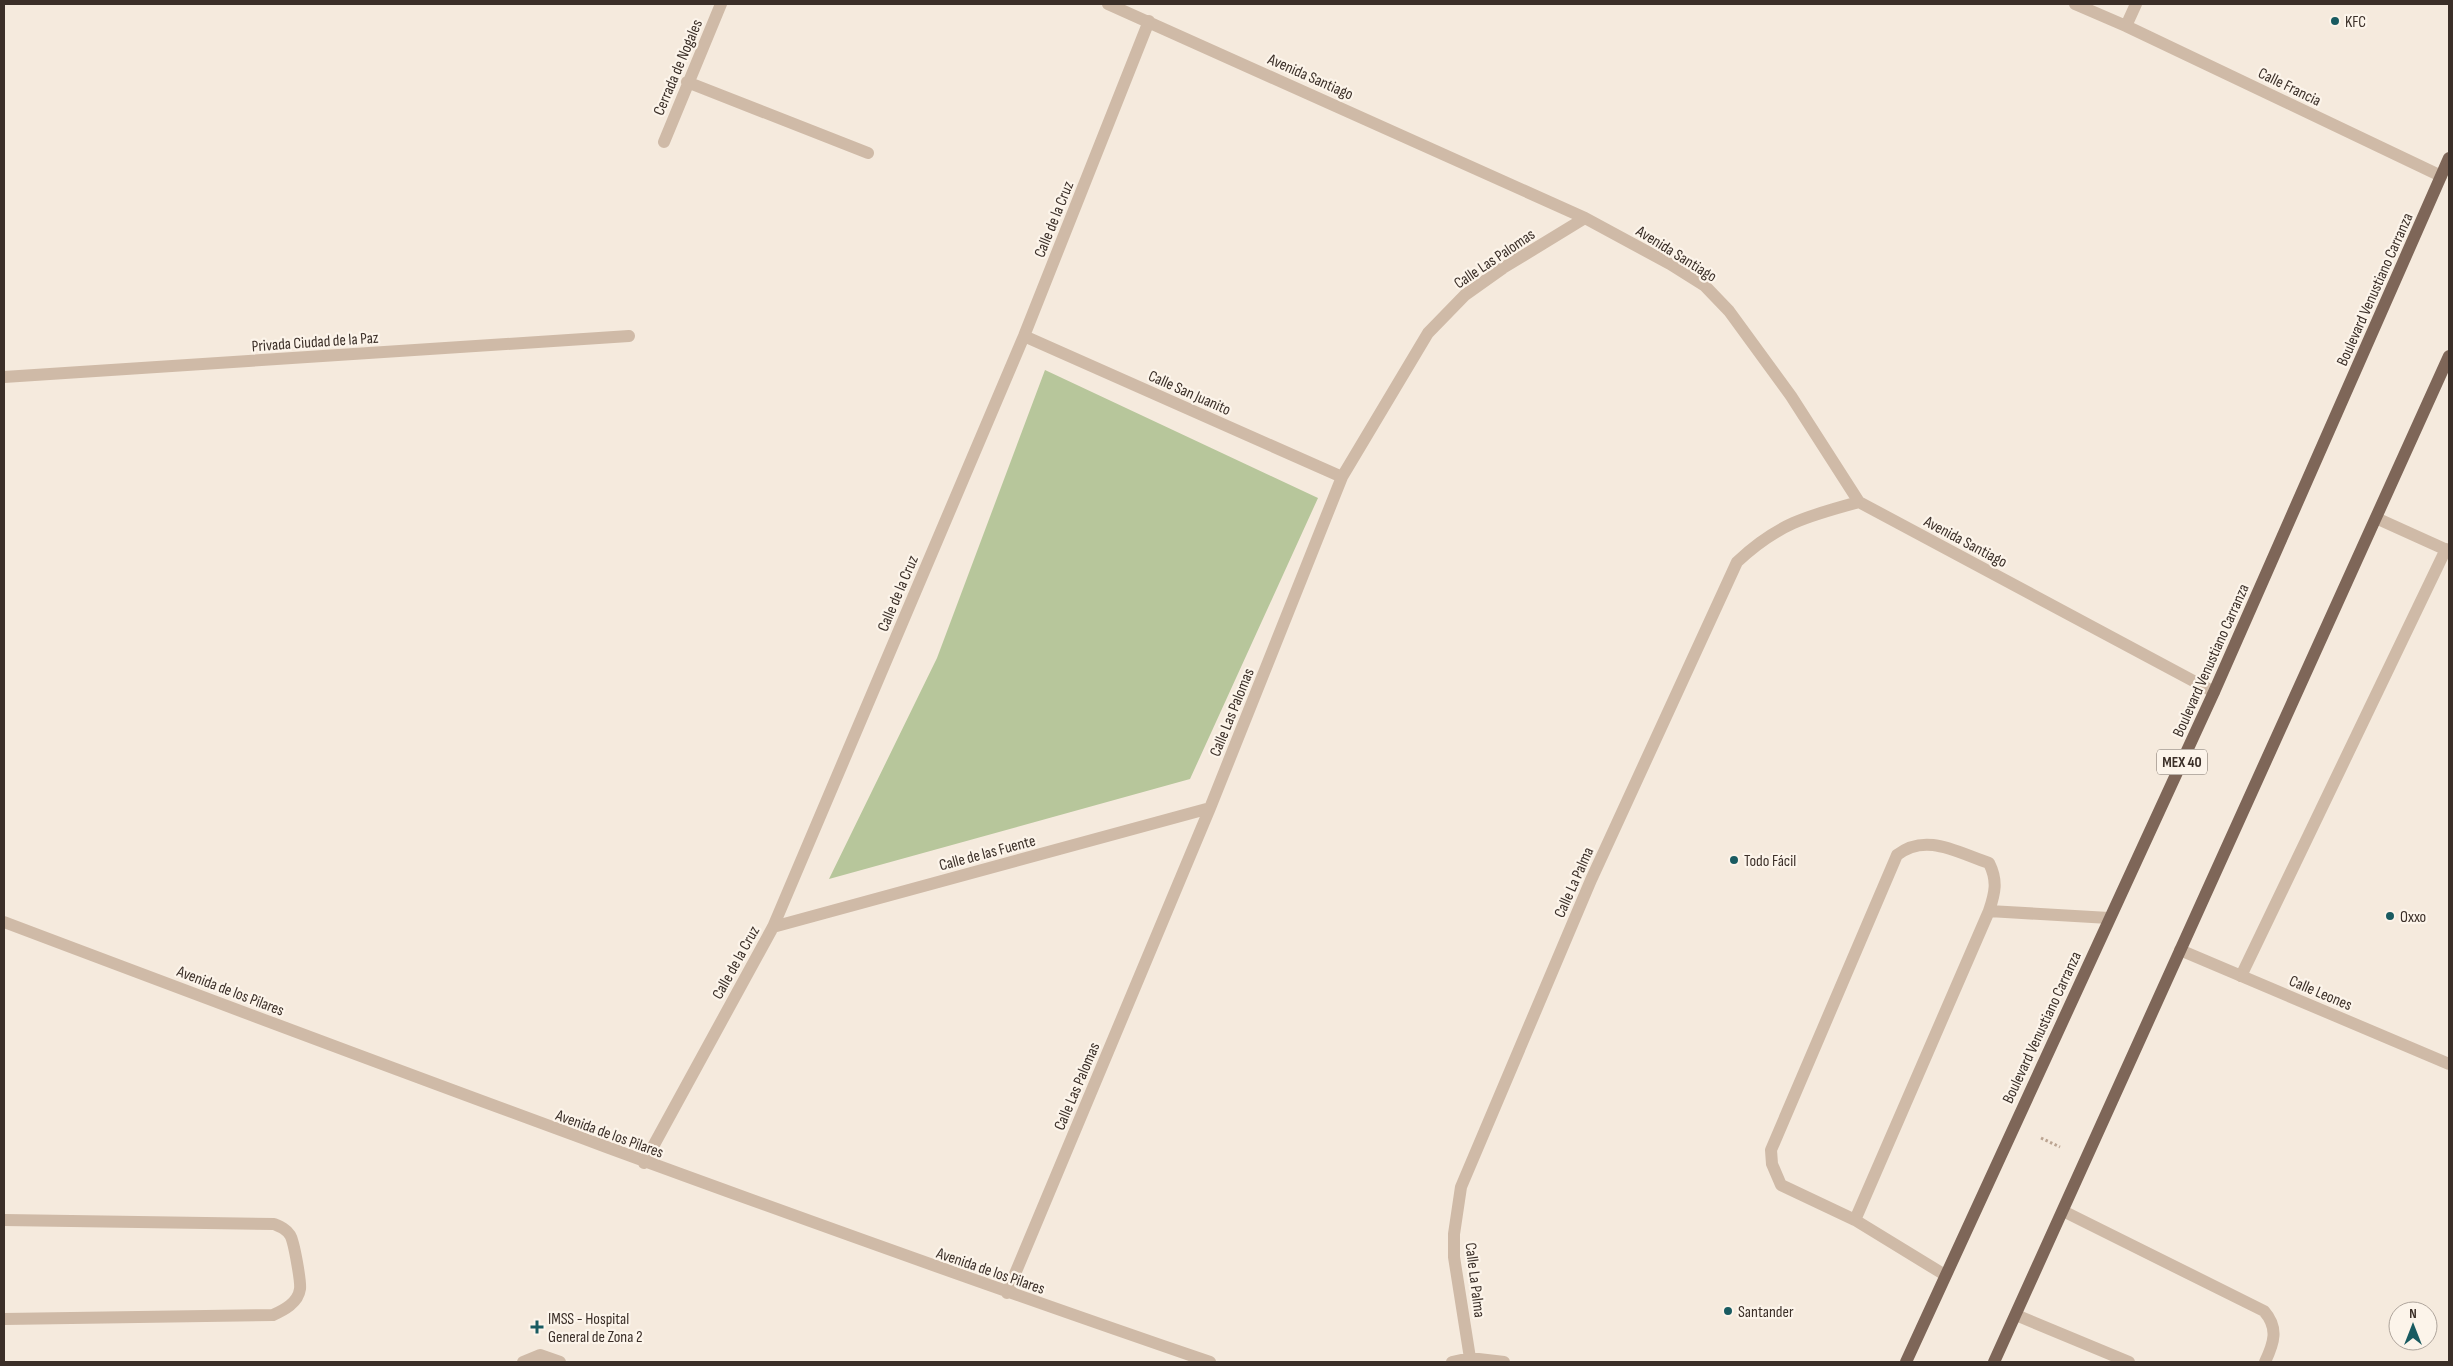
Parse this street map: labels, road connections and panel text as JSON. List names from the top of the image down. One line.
{"streets":{"main road":["Boulevard Venustiano Carranza","MEX 40"],"street":["Cerrada de Nogales","Avenida Santiago","Calle Francia","Calle de la Cruz","Calle Las Palomas","Privada Ciudad de la Paz","Calle San Juanito","Calle de las Fuente","Calle La Palma","Avenida de los Pilares","Calle Leones"]},"crossings":[["Avenida Santiago","Calle de la Cruz"],["Avenida Santiago","Calle Las Palomas"],["Avenida Santiago","Boulevard Venustiano Carranza"],["Avenida Santiago","Calle La Palma"],["Calle Francia","Boulevard Venustiano Carranza"],["Calle de la Cruz","Calle San Juanito"],["Calle de la Cruz","Calle de las Fuente"],["Calle de la Cruz","Avenida de los Pilares"],["Calle Las Palomas","Calle San Juanito"],["Calle Las Palomas","Calle de las Fuente"],["Calle Las Palomas","Avenida de los Pilares"]],"places":{"other":["KFC","Todo Fácil","Oxxo","Santander"],"health":["IMSS - Hospital General de Zona 2"]},"north":"top"}
